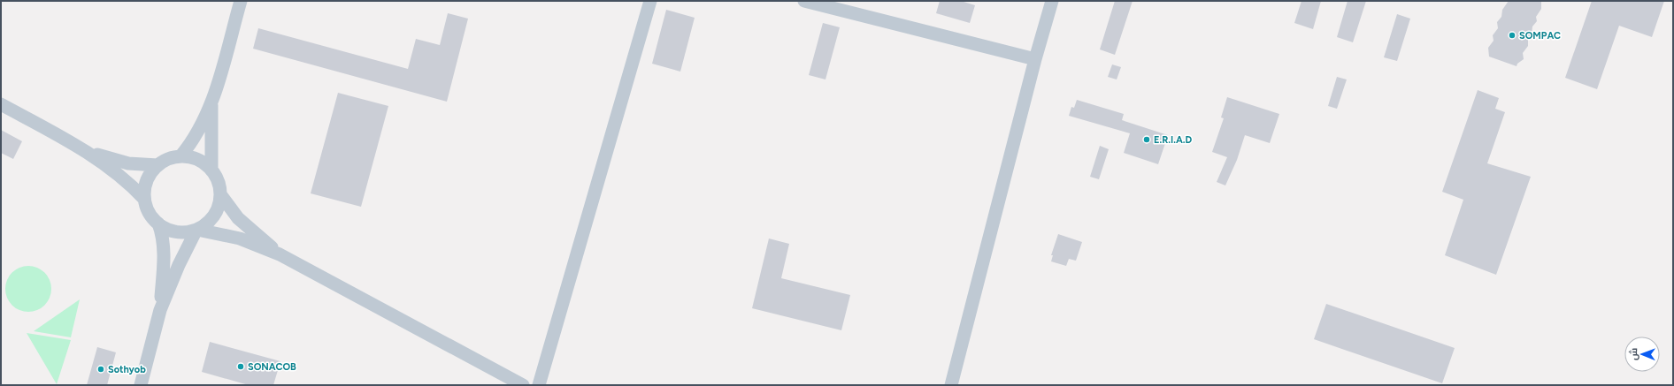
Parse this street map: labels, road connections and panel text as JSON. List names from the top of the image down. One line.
{"places":["SOMPAC","E.R.I.A.D","SONACOB","Sothyob"],"north":"left"}
